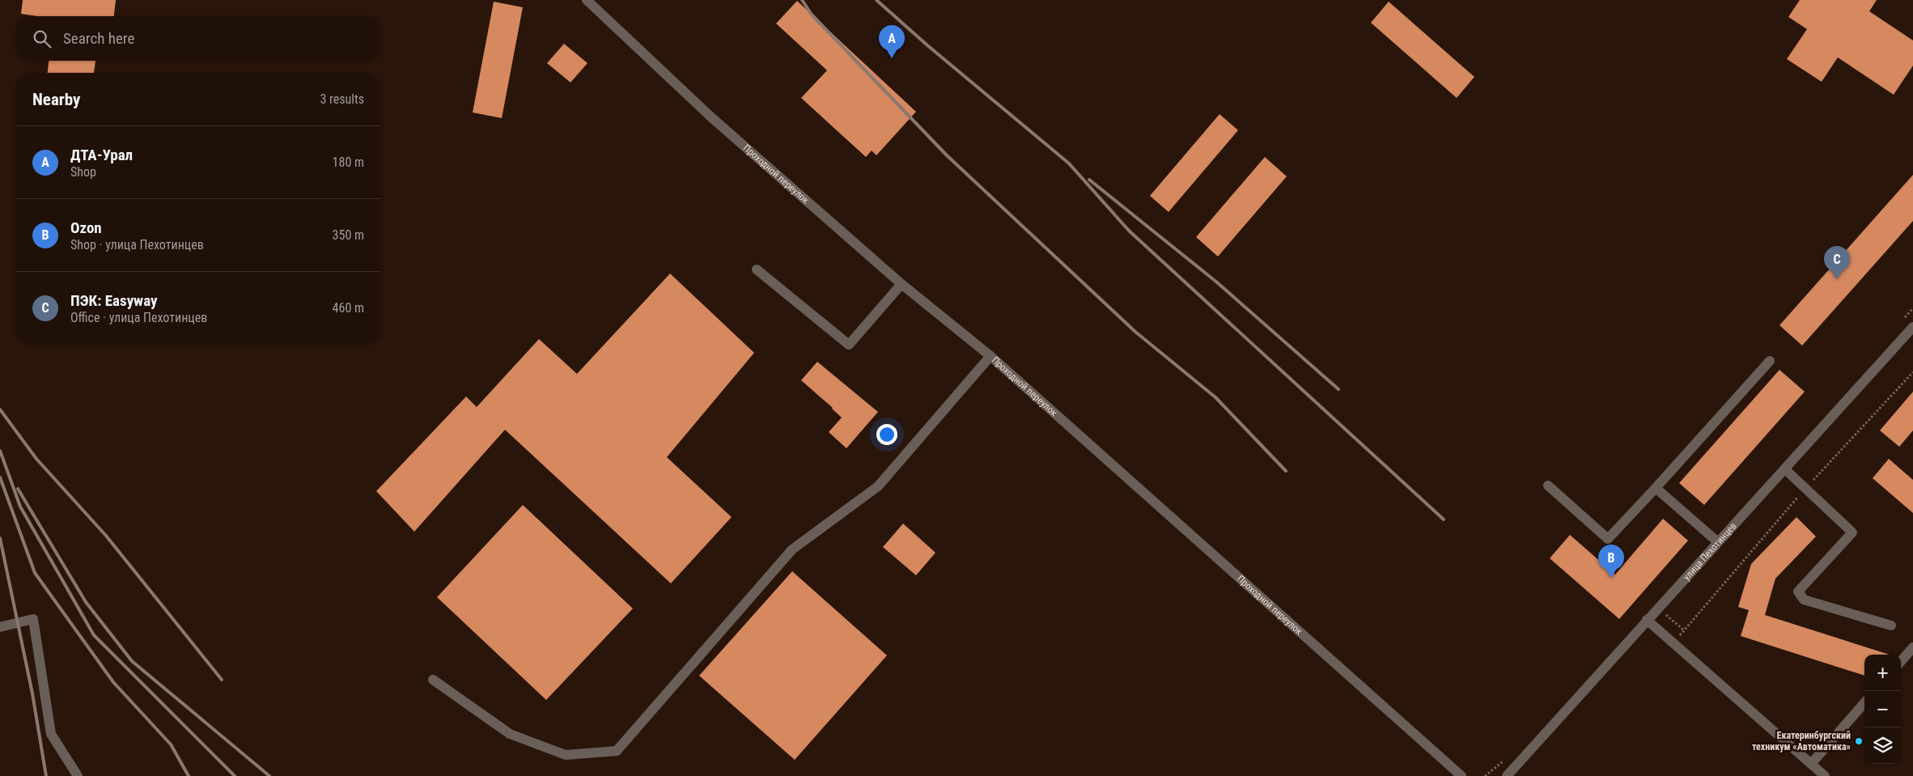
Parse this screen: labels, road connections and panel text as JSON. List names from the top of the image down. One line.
{"streets":{"street":["Проходной переулок","улица Пехотинцев"]},"places":["Екатеринбургский техникум «Автоматика»"],"page":{"search":"Search here","pins":["A","C","B"],"heading":["Nearby","3 results"],"list":[{"mark":"A","name":"ДТА-Урал","note":"Shop","value":"180 m"},{"mark":"B","name":"Ozon","note":"Shop · улица Пехотинцев","value":"350 m"},{"mark":"C","name":"ПЭК: Easyway","note":"Office · улица Пехотинцев","value":"460 m"}],"map_buttons":["+","−"]}}
